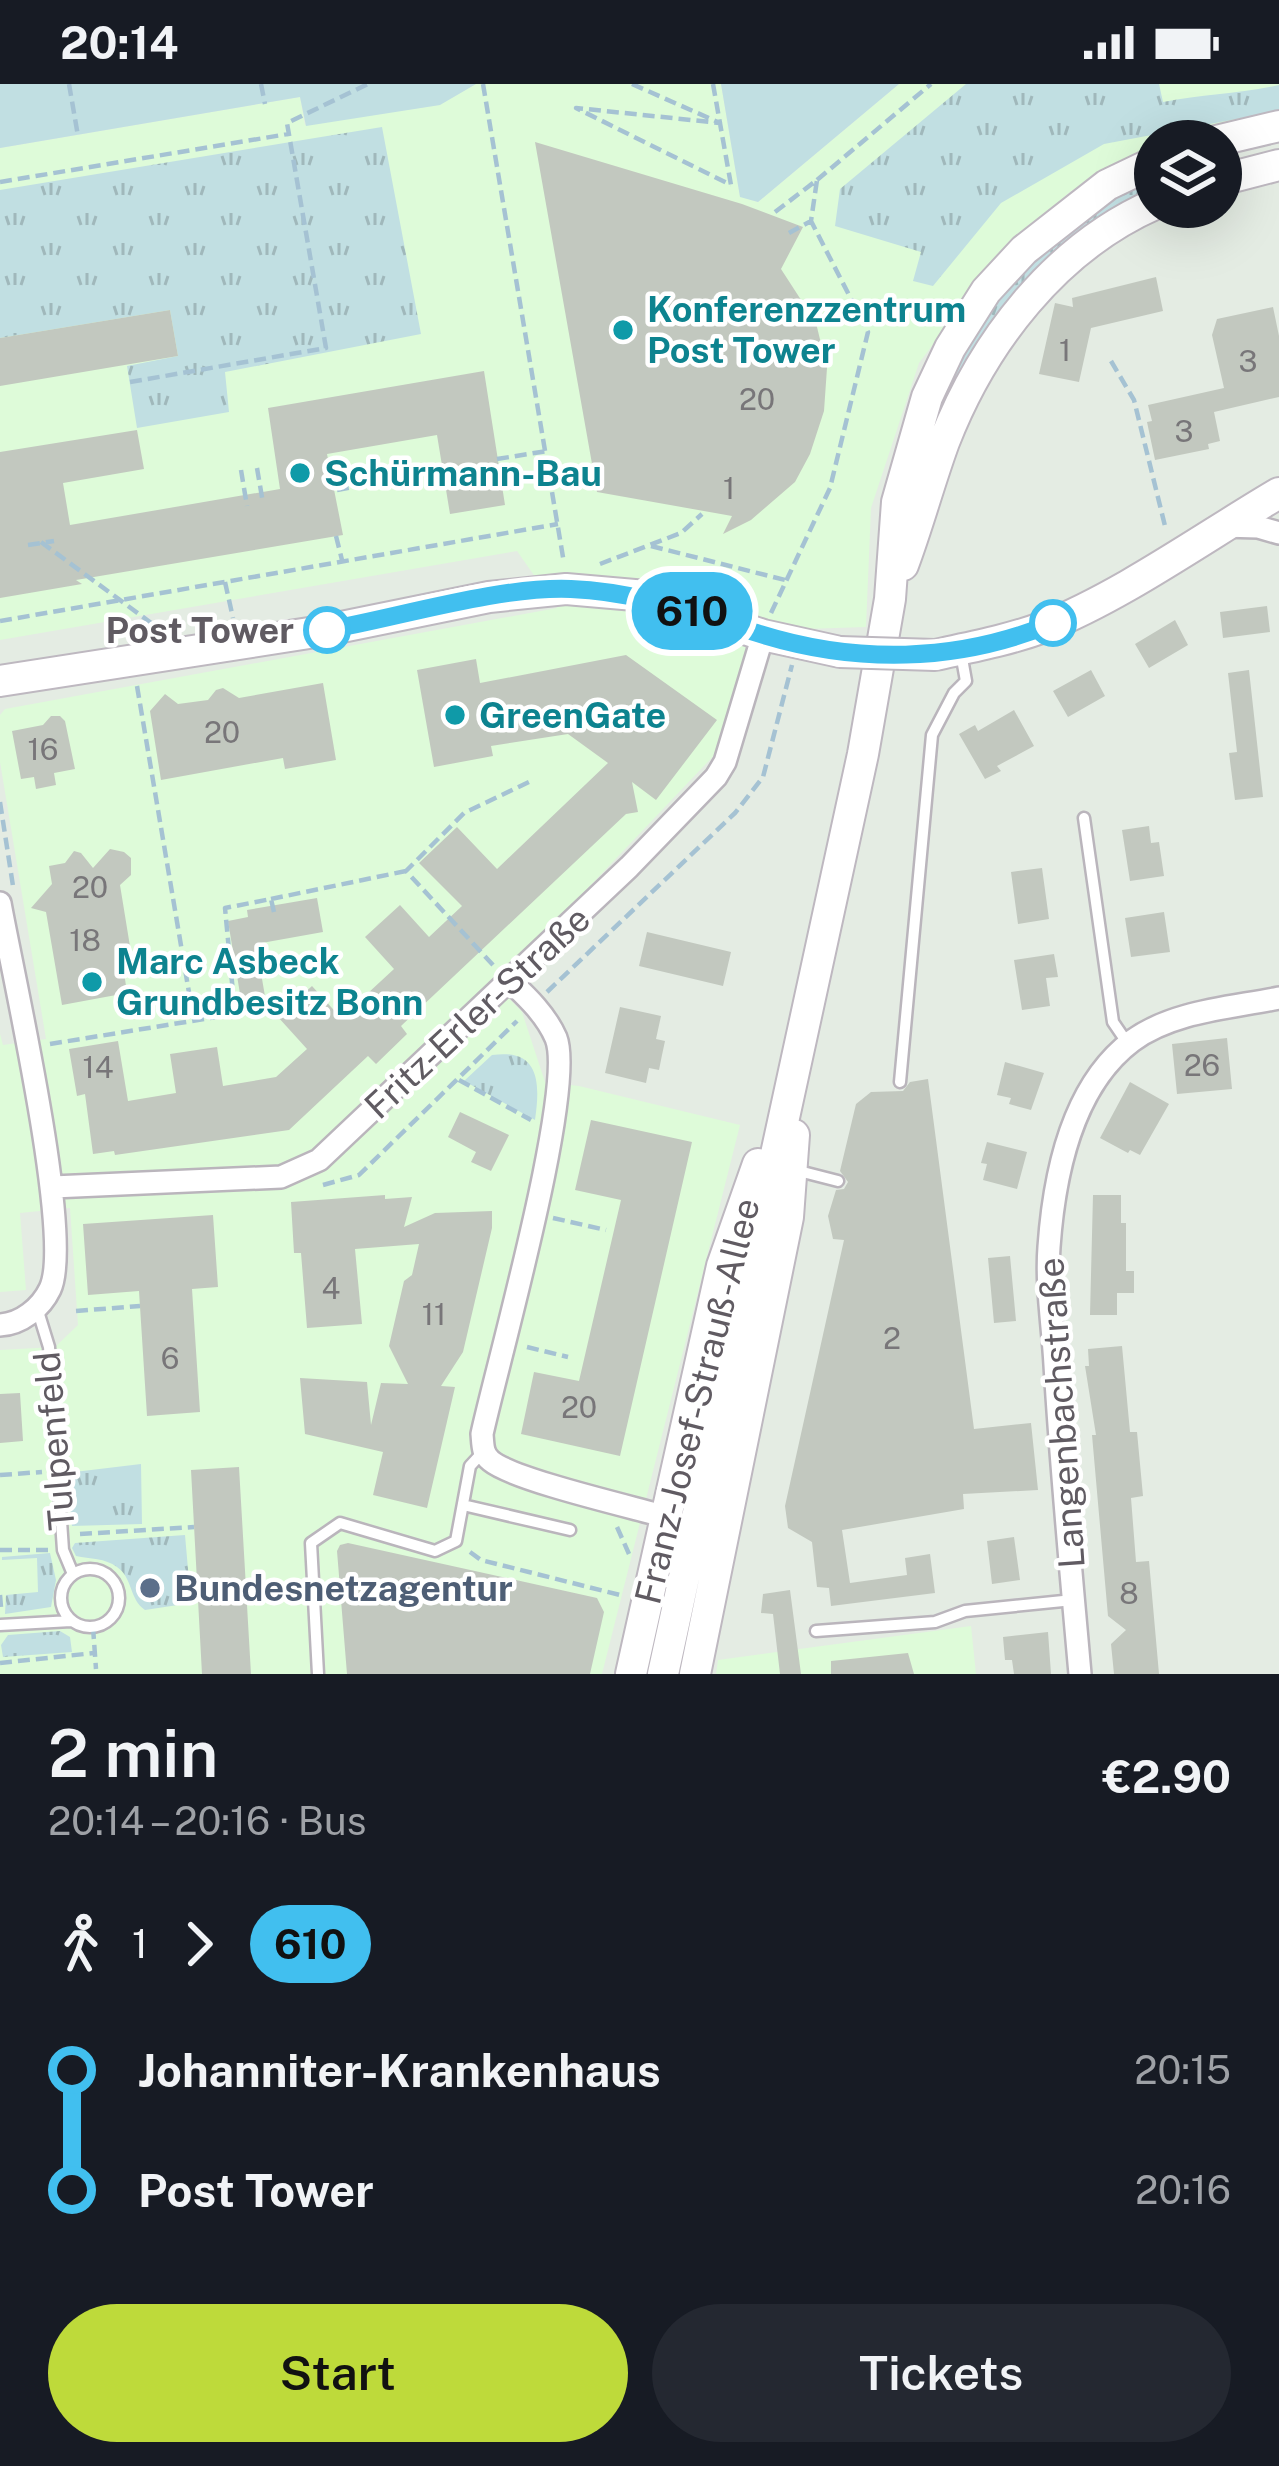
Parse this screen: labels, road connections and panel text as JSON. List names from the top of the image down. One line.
{"streets":{"main road":["Franz-Josef-Strauß-Allee"],"street":["Fritz-Erler-Straße","Langenbachstraße"],"lane":["Tulpenfeld"]},"places":["Konferenzzentrum Post Tower","Schürmann-Bau","Post Tower","GreenGate","Marc Asbeck Grundbesitz Bonn","Bundesnetzagentur"],"lines":["bus line 610"],"house_numbers":["1","3","20","3","1","20","16","20","18","26","14","4","11","2","6","20","8"],"page":{"status":"20:14","on_map":"610","heading":["2 min","20:14 – 20:16 · Bus","€2.90"],"legs":["1","610"],"list":[{"name":"Johanniter-Krankenhaus","value":"20:15"},{"name":"Post Tower","value":"20:16"}],"buttons":["Start","Tickets"]}}
